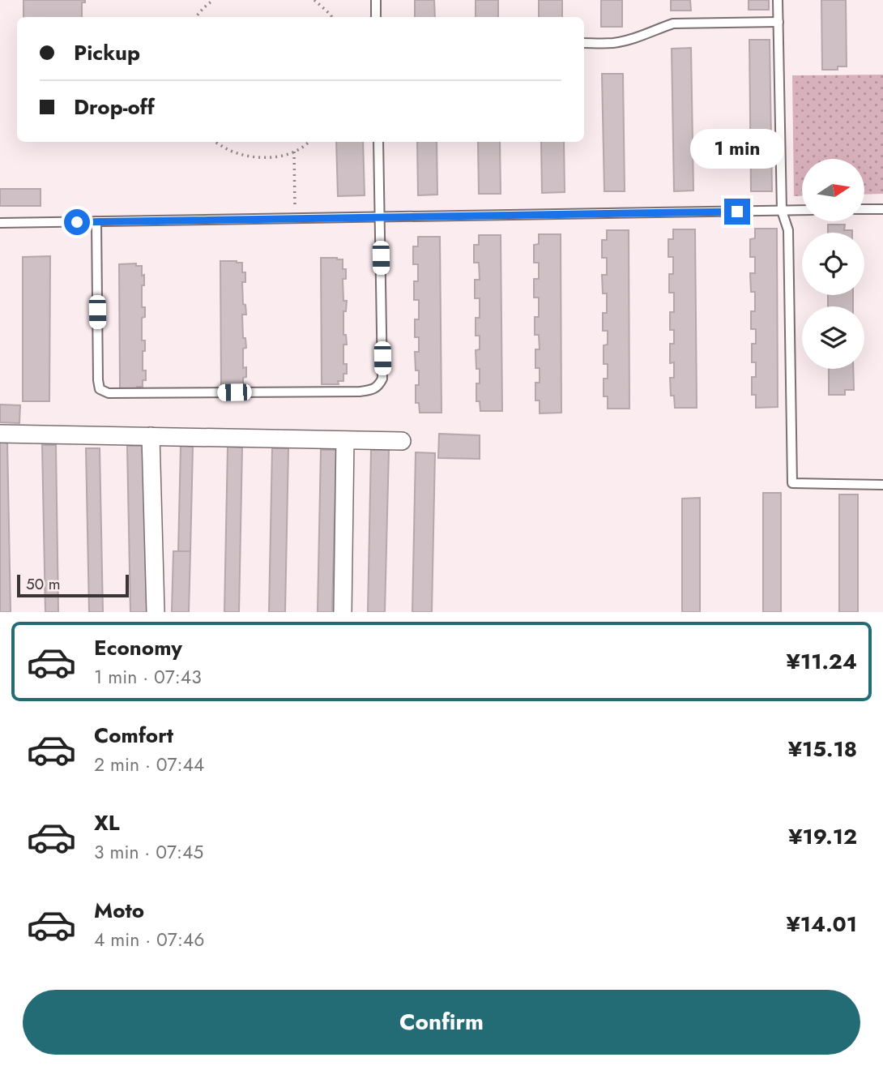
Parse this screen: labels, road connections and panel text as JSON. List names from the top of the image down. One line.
{"scale_bar":"50 m","north":"right","page":{"banner":["Pickup","Drop-off"],"bubble":"1 min","scale":"50 m","list":[{"name":"Economy","note":"1 min · 07:43","value":"¥11.24"},{"name":"Comfort","note":"2 min · 07:44","value":"¥15.18"},{"name":"XL","note":"3 min · 07:45","value":"¥19.12"},{"name":"Moto","note":"4 min · 07:46","value":"¥14.01"}],"buttons":"Confirm"}}
